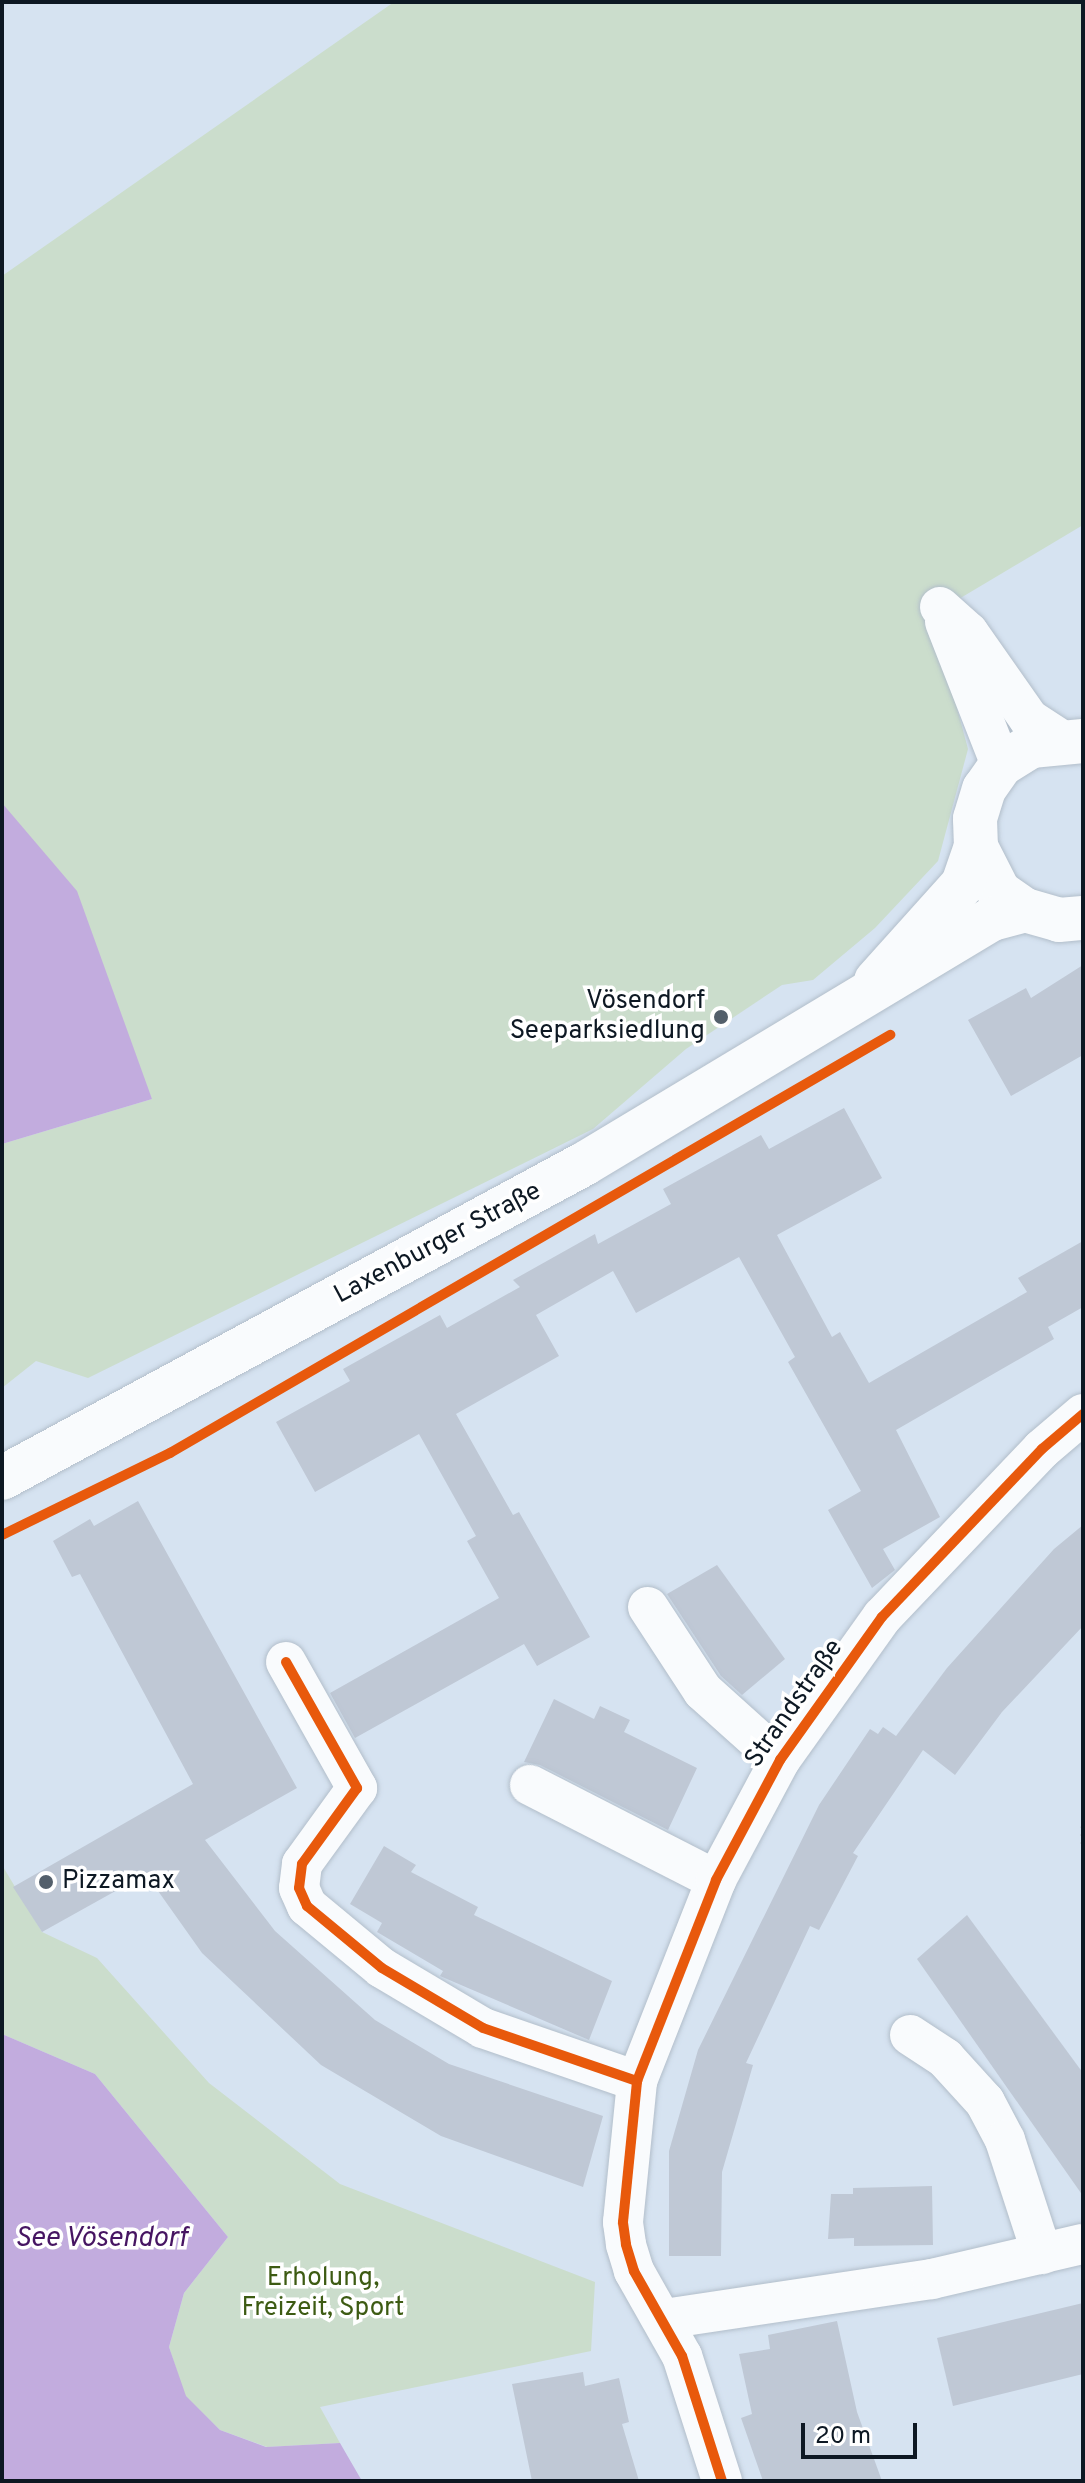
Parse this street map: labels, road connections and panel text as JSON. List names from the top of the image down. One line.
{"streets":{"main road":["Laxenburger Straße"],"street":["Strandstraße"]},"water":["See Vösendorf"],"parks":["Erholung, Freizeit, Sport"],"places":["Vösendorf Seeparksiedlung","Pizzamax"],"scale_bar":"20 m"}
